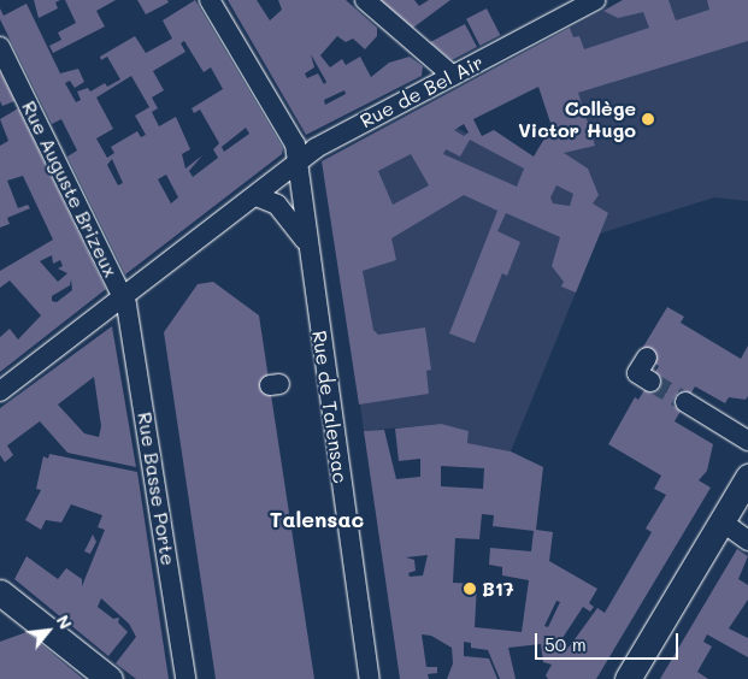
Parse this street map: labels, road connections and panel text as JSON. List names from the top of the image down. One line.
{"streets":{"street":["Rue de Bel Air","Rue Auguste Brizeux","Rue de Talensac","Rue Basse Porte"]},"crossings":[["Rue de Bel Air","Rue Auguste Brizeux"],["Rue de Bel Air","Rue de Talensac"],["Rue de Bel Air","Rue Basse Porte"],["Rue Auguste Brizeux","Rue Basse Porte"]],"districts":["Talensac"],"places":["Collège Victor Hugo","B17"],"scale_bar":"50 m","north":"top right"}
